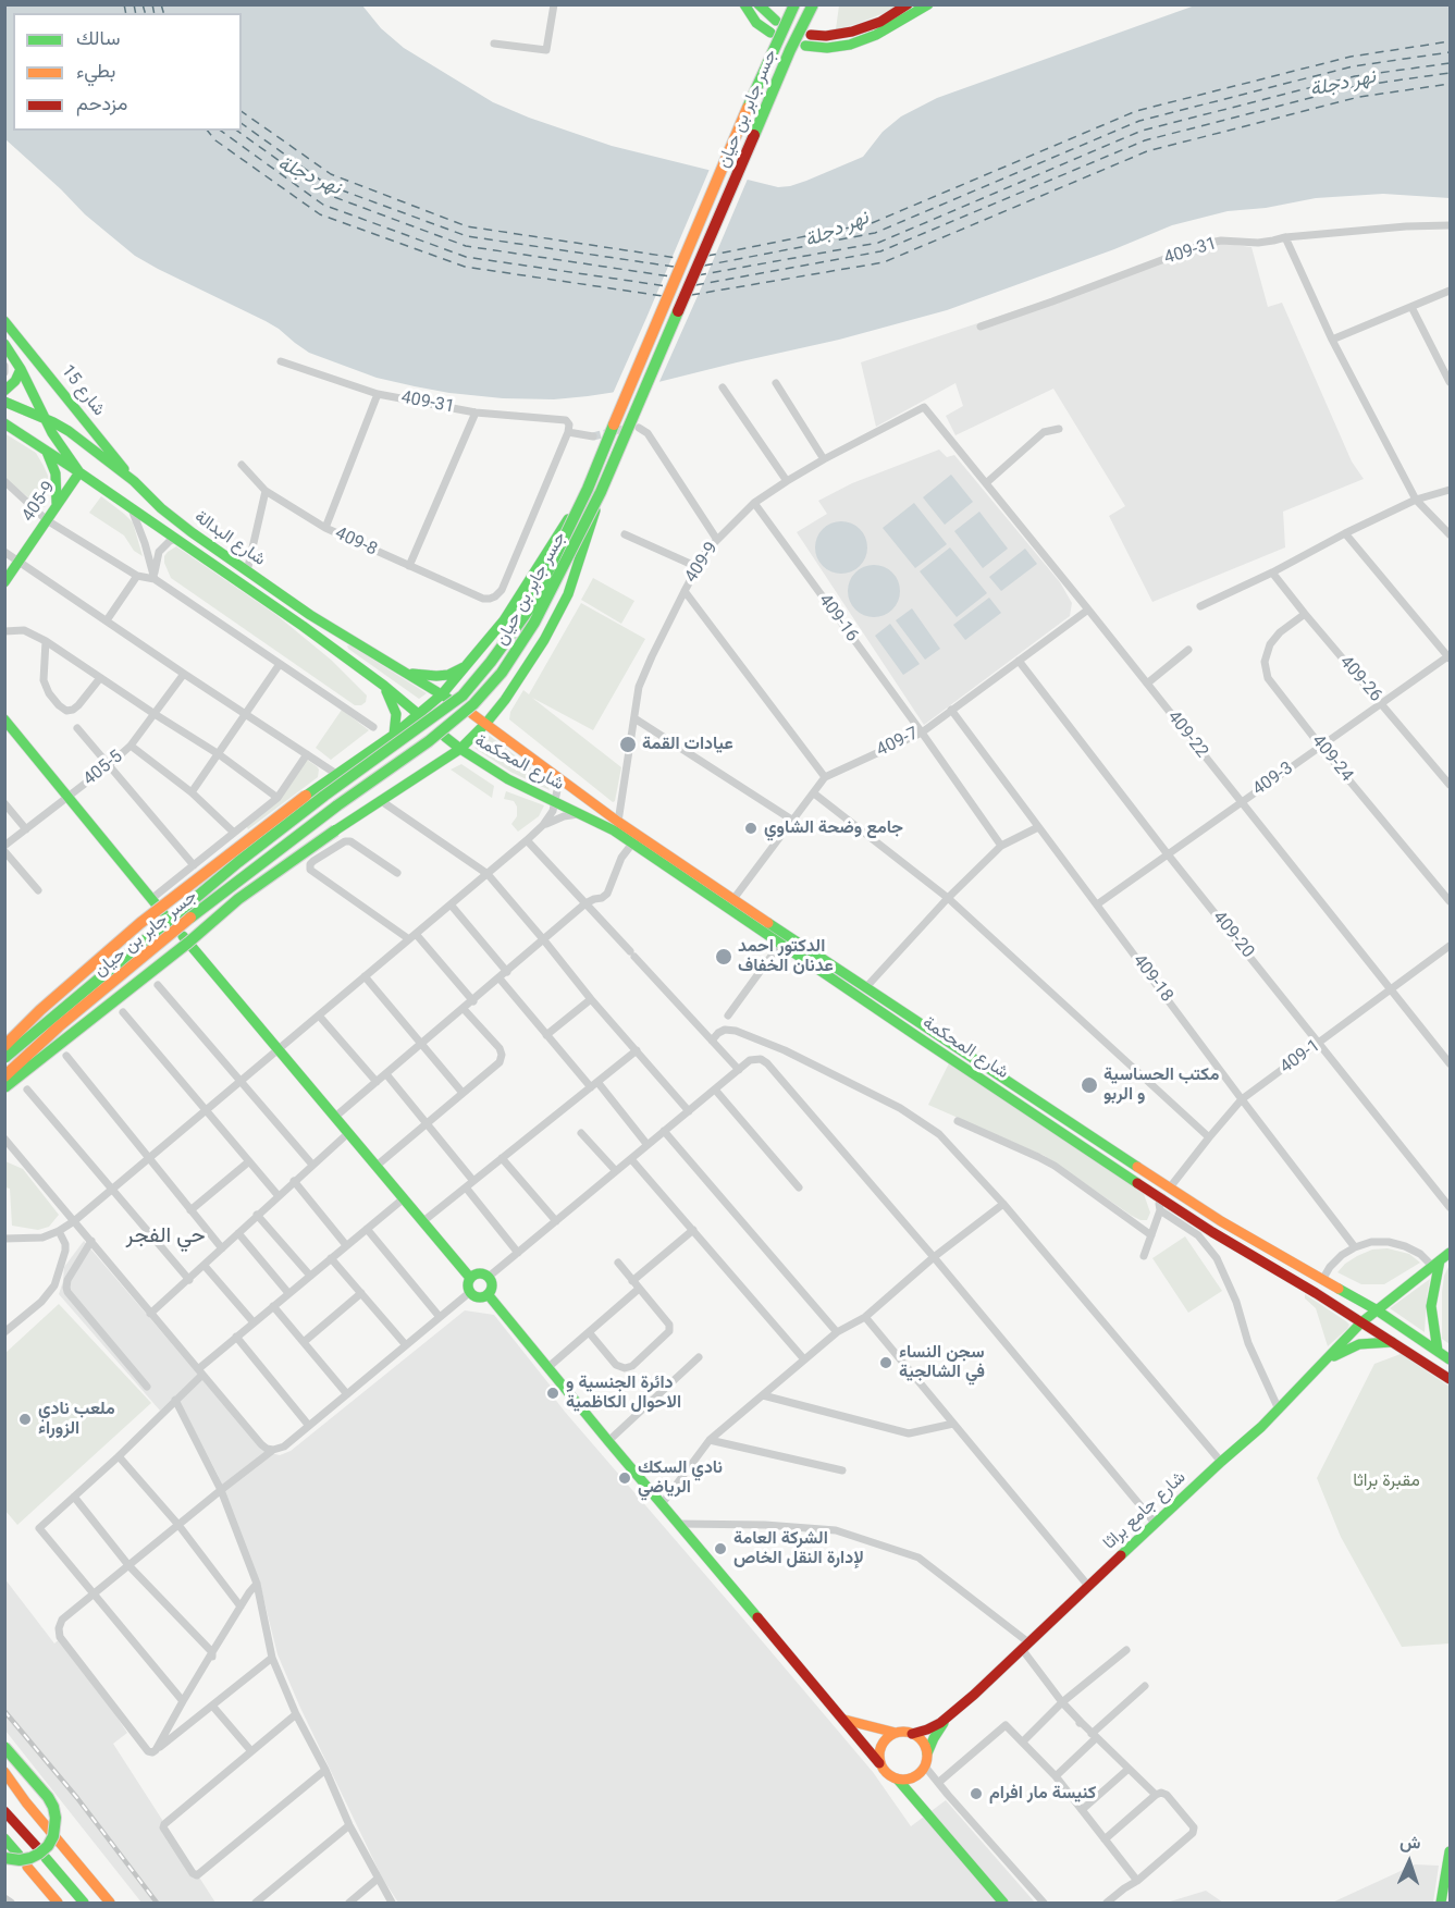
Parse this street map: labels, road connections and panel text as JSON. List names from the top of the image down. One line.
{"streets":{"main road":["جسر جابر بن حيان","شارع 15","405-9","شارع البدالة","شارع المحكمة","شارع جامع براثا"],"street":["409-31","409-8","409-9","409-16","409-26","409-22","409-7","409-24","405-5","409-3","409-20","409-18","409-1"]},"crossings":[["409-31","409-8"],["شارع 15","شارع البدالة"],["405-9","شارع البدالة"],["409-9","409-16"],["409-9","409-22"],["409-9","شارع المحكمة"],["409-16","409-7"],["409-26","409-24"],["409-26","409-3"],["409-22","409-7"],["409-22","409-3"],["409-22","409-1"],["409-7","409-20"],["409-7","409-18"],["409-24","409-3"],["شارع المحكمة","409-1"],["شارع المحكمة","شارع جامع براثا"],["409-3","409-20"],["409-3","409-18"],["409-20","409-1"],["409-18","409-1"]],"districts":["حي الفجر"],"water":["نهر دجلة"],"parks":["مقبرة براثا"],"places":["عيادات القمة","جامع وضحة الشاوي","الدكتور احمد عدنان الخفاف","مكتب الحساسية و الربو","سجن النساء في الشالجية","دائرة الجنسية و الاحوال الكاظمية","ملعب نادي الزوراء","نادي السكك الرياضي","الشركة العامة لإدارة النقل الخاص","كنيسة مار افرام"],"legend":["سالك","بطيء","مزدحم"],"north":"top"}
